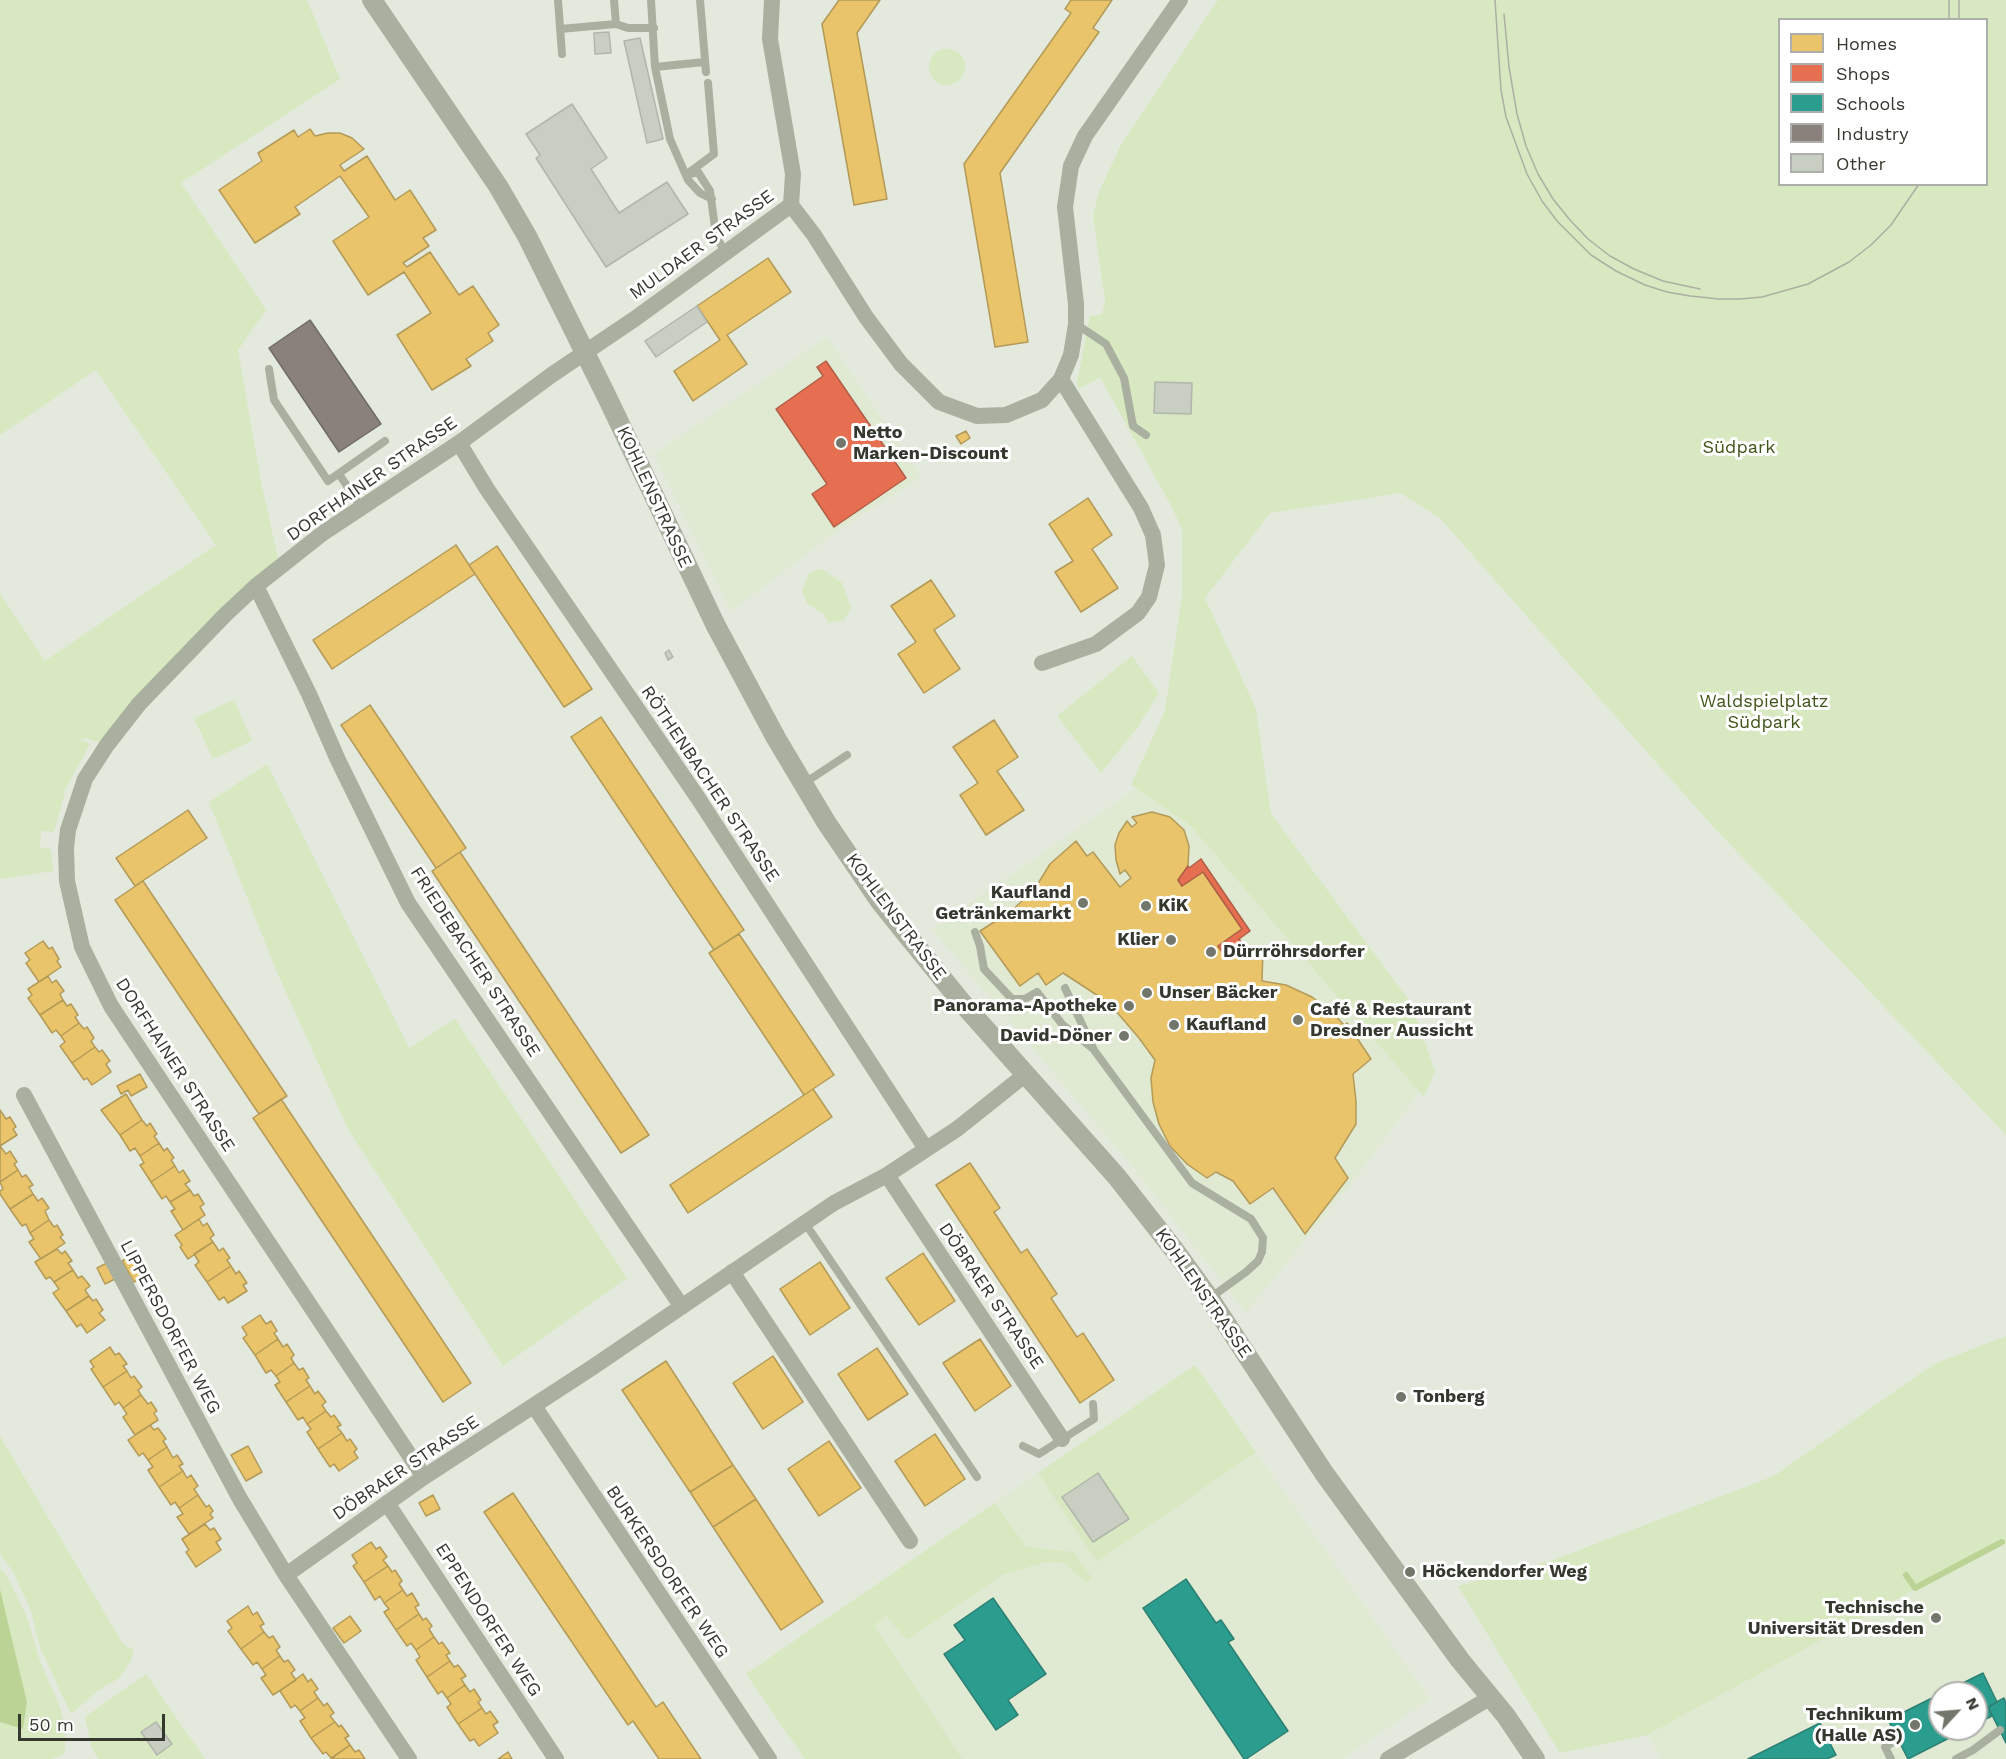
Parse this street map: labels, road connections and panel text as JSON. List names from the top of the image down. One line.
{"streets":{"street":["MULDAER STRASSE","DORFHAINER STRASSE","KOHLENSTRASSE","RÖTHENBACHER STRASSE","FRIEDEBACHER STRASSE","DÖBRAER STRASSE","LIPPERSDORFER WEG","BURKERSDORFER WEG","EPPENDORFER WEG"]},"crossings":[["MULDAER STRASSE","DORFHAINER STRASSE"],["MULDAER STRASSE","KOHLENSTRASSE"],["DORFHAINER STRASSE","KOHLENSTRASSE"],["DORFHAINER STRASSE","RÖTHENBACHER STRASSE"],["DORFHAINER STRASSE","FRIEDEBACHER STRASSE"],["DORFHAINER STRASSE","DÖBRAER STRASSE"],["KOHLENSTRASSE","DÖBRAER STRASSE"],["RÖTHENBACHER STRASSE","DÖBRAER STRASSE"],["FRIEDEBACHER STRASSE","DÖBRAER STRASSE"],["DÖBRAER STRASSE","LIPPERSDORFER WEG"],["DÖBRAER STRASSE","BURKERSDORFER WEG"],["DÖBRAER STRASSE","EPPENDORFER WEG"]],"parks":["Südpark","Waldspielplatz Südpark"],"places":["Netto Marken-Discount","Kaufland Getränkemarkt","KiK","Klier","Dürrröhrsdorfer","Unser Bäcker","Panorama-Apotheke","Café & Restaurant Dresdner Aussicht","Kaufland","David-Döner","Tonberg","Höckendorfer Weg","Technische Universität Dresden","Technikum (Halle AS)"],"legend":["Homes","Shops","Schools","Industry","Other"],"scale_bar":"50 m","north":"top right"}
